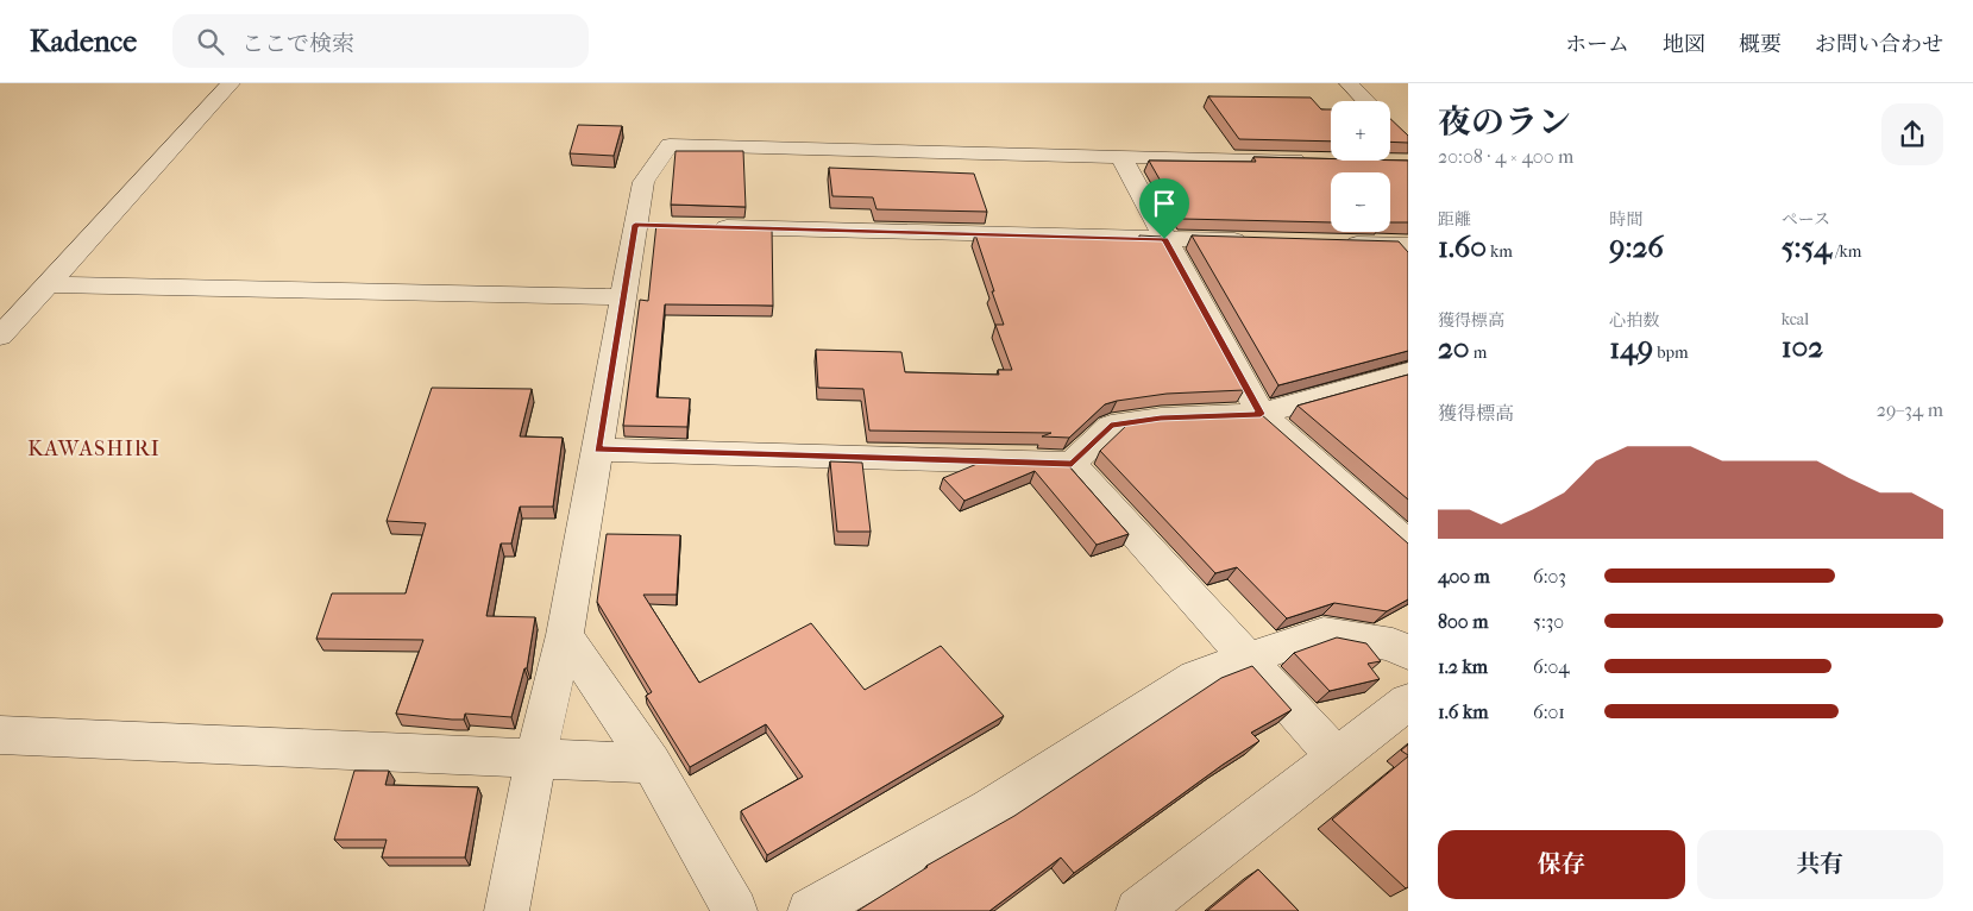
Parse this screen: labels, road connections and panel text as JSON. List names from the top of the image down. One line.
{"districts":["KAWASHIRI"],"page":{"header":"Kadence","search":"ここで検索","nav":["ホーム","地図","概要","お問い合わせ"],"heading":["夜のラン","20:08 · 4 × 400 m"],"map_buttons":["+","−"],"stats":[["距離","1.60 km"],["時間","9:26"],["ペース","5:54 /km"],["獲得標高","20 m"],["心拍数","149 bpm"],["kcal","102"]],"chart":["獲得標高","29–34 m"],"list":[{"name":"400 m","note":"6:03"},{"name":"800 m","note":"5:30"},{"name":"1.2 km","note":"6:04"},{"name":"1.6 km","note":"6:01"}],"buttons":["保存","共有"]}}
